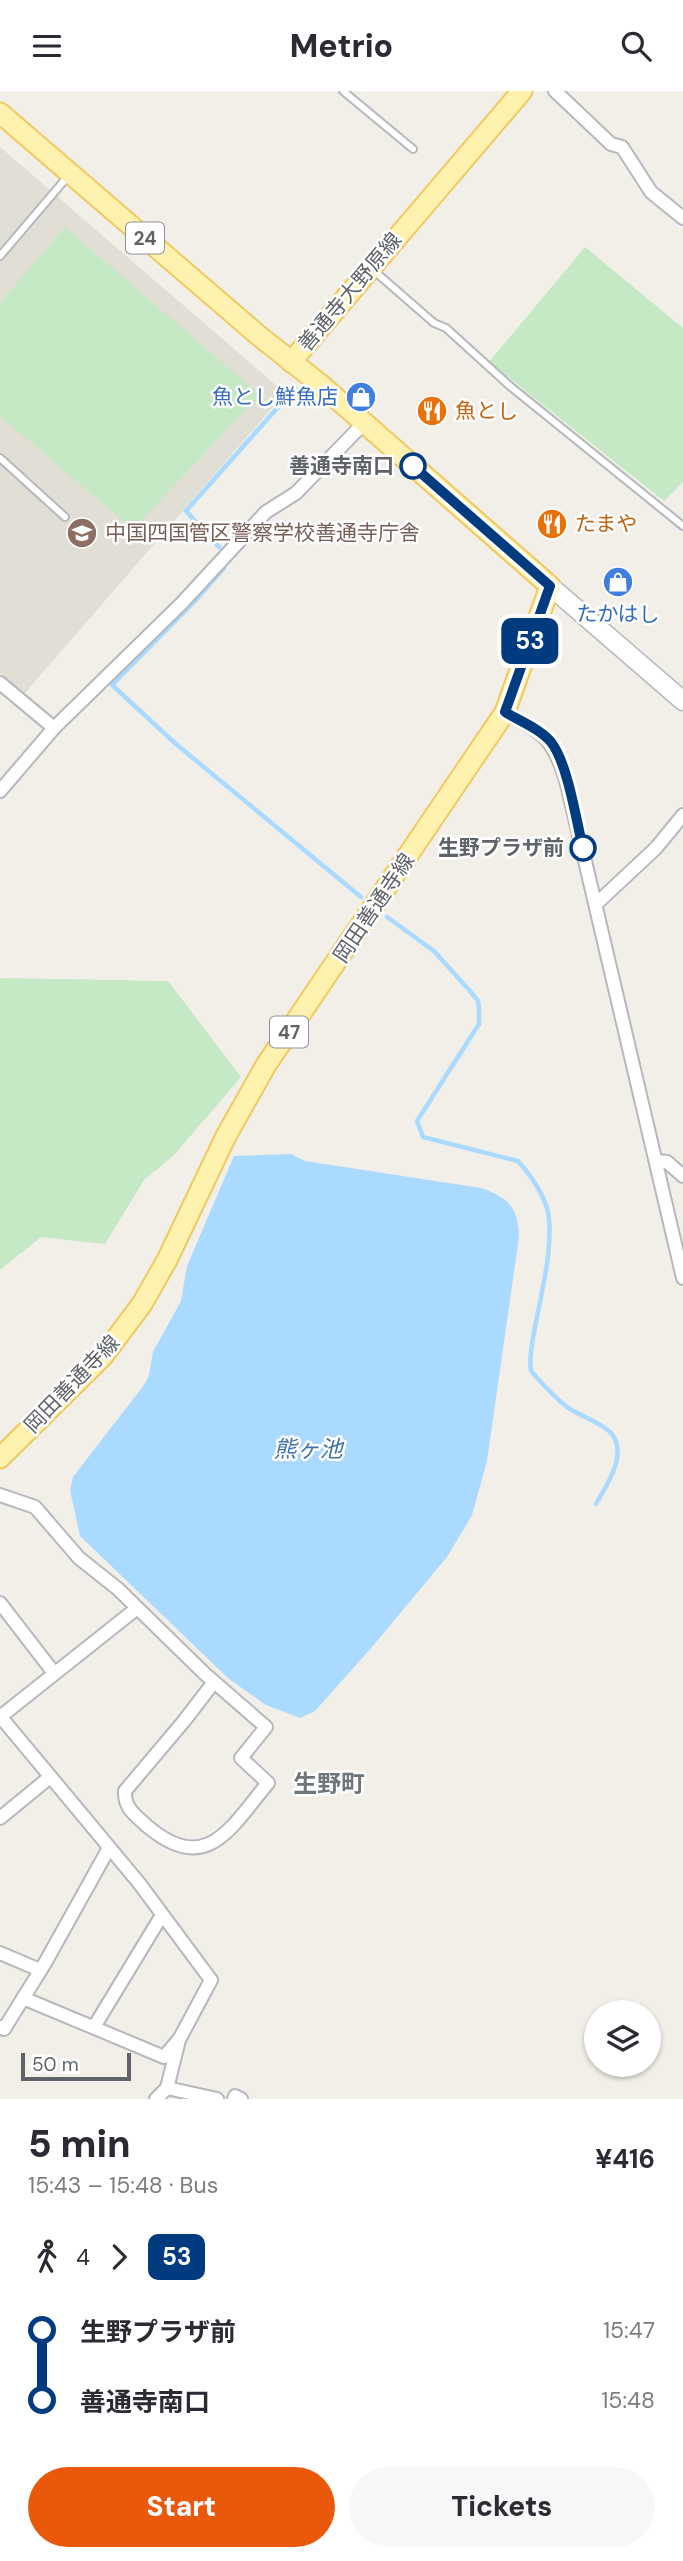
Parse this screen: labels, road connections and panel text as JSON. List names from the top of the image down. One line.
{"streets":{"main road":["24","善通寺大野原線","岡田善通寺線","47"]},"districts":["生野町"],"water":["熊ヶ池"],"places":{"shop":["魚とし鮮魚店","たかはし"],"restaurant":["魚とし","たまや"],"other":["善通寺南口","生野プラザ前"],"school or university":["中国四国管区警察学校善通寺庁舎"]},"lines":["bus line 53"],"scale_bar":"50 m","page":{"header":"Metrio","on_map":"53","scale":"50 m","heading":["5 min","15:43 – 15:48 · Bus","¥416"],"legs":["4","53"],"list":[{"name":"生野プラザ前","value":"15:47"},{"name":"善通寺南口","value":"15:48"}],"buttons":["Start","Tickets"]}}
